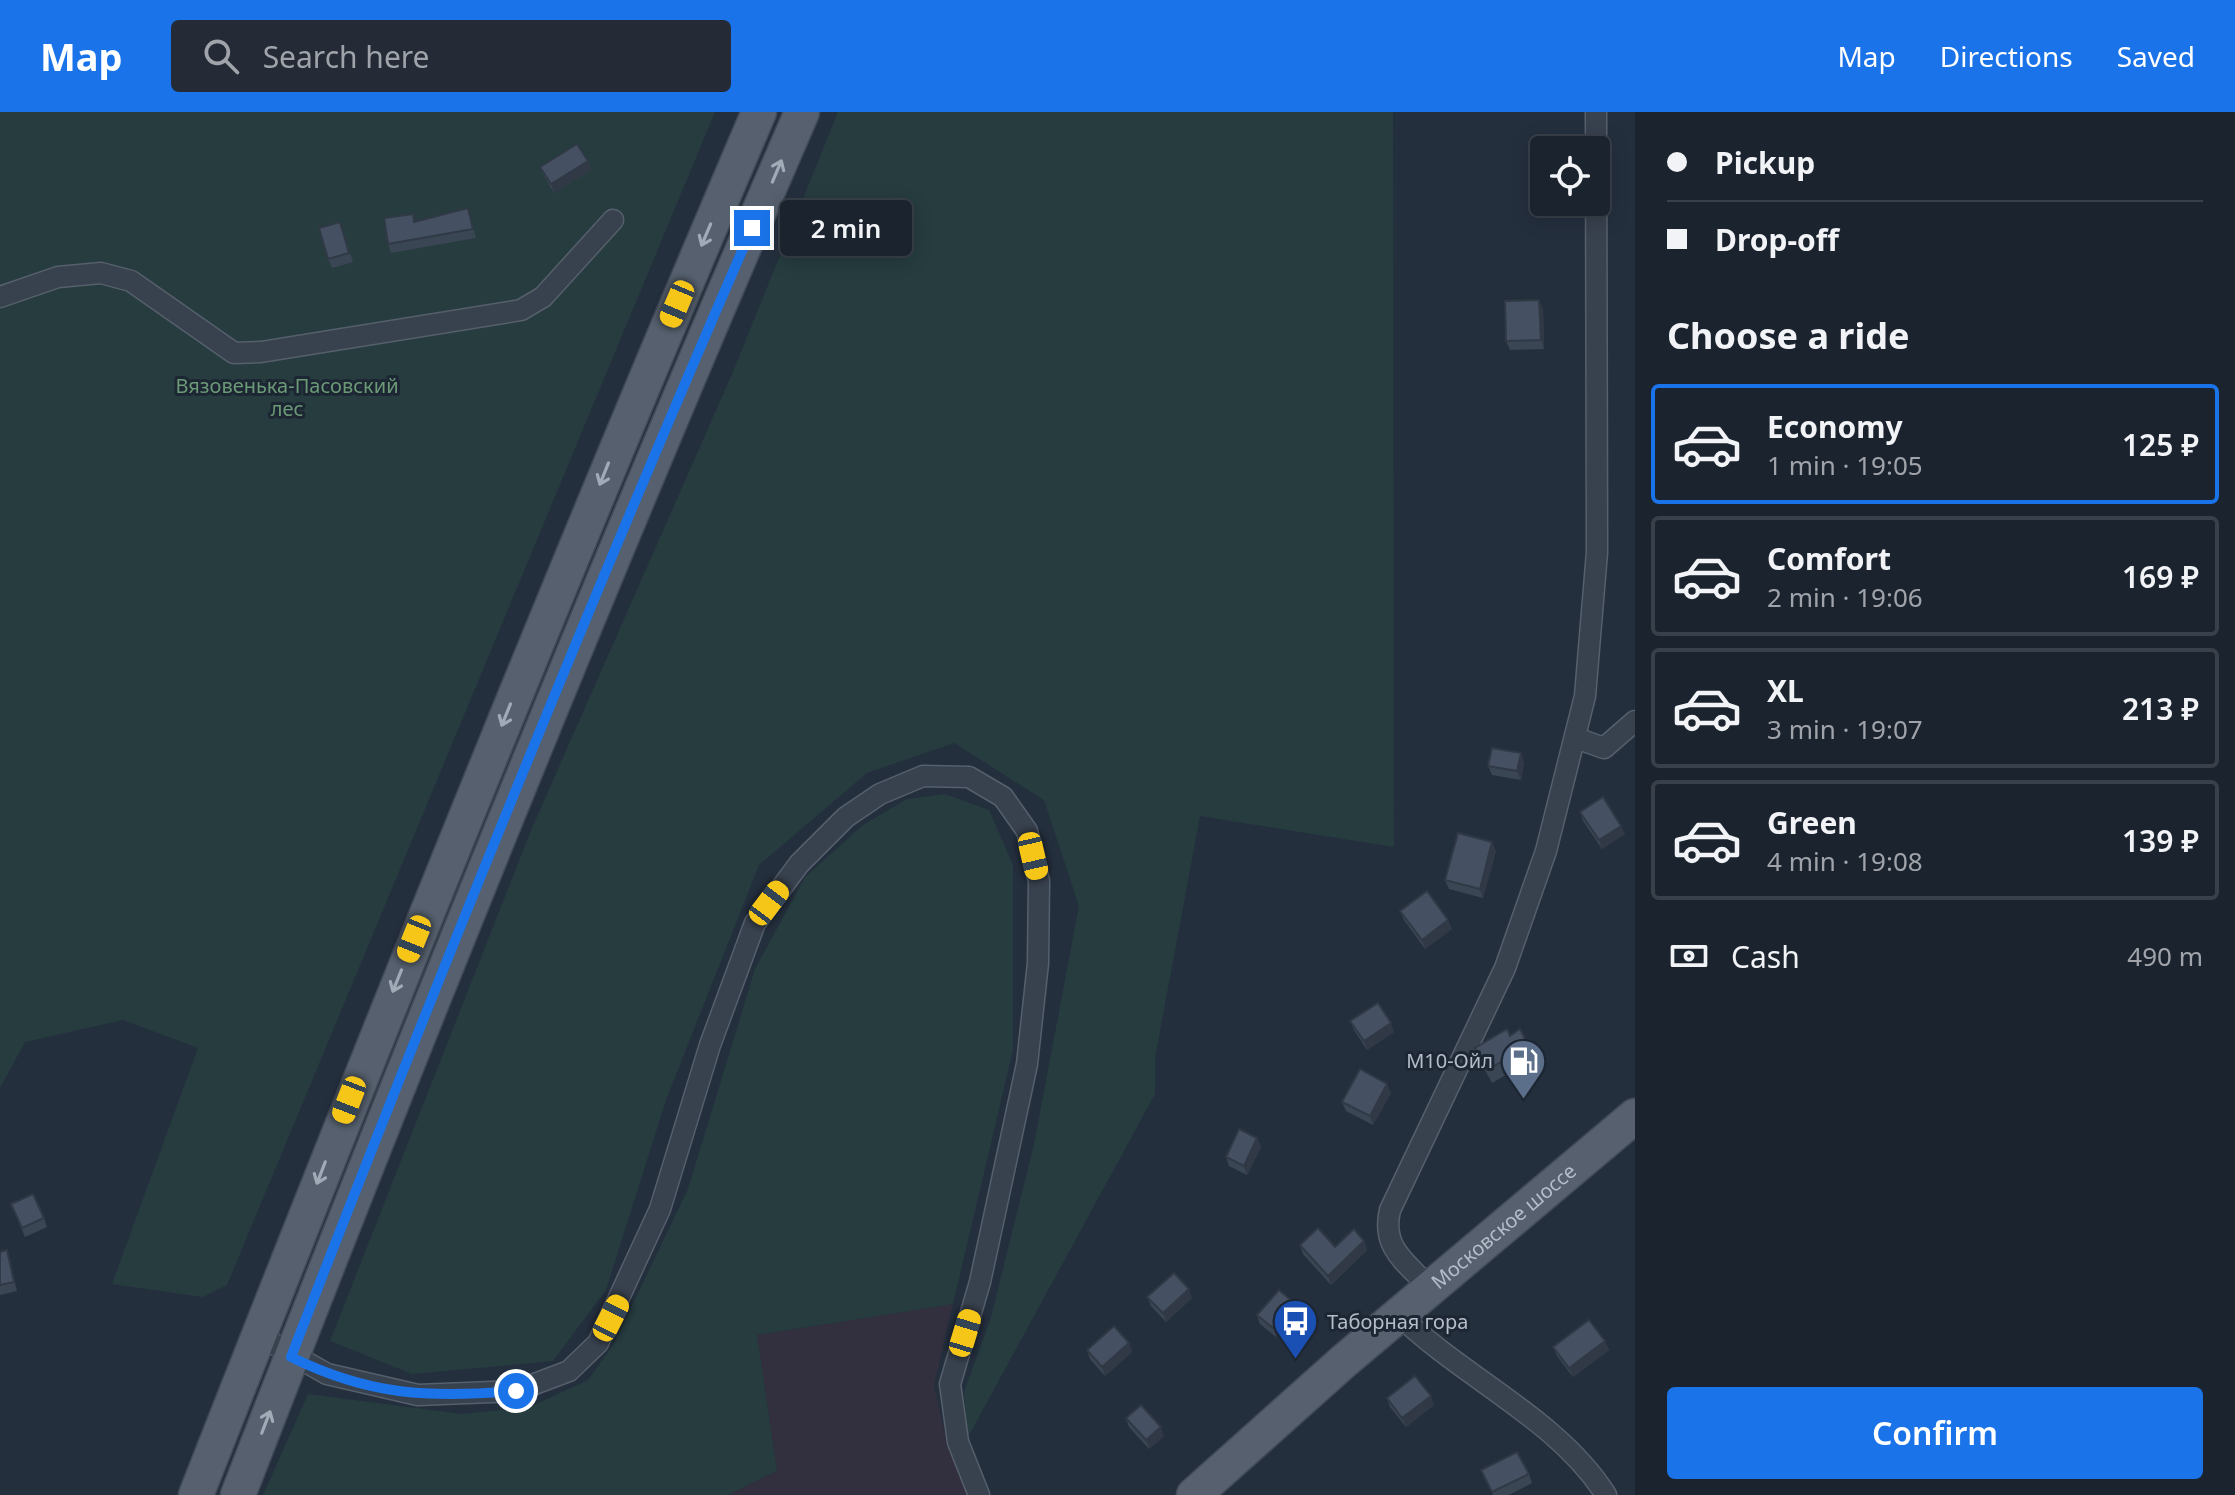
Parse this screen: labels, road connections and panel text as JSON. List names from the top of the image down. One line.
{"streets":{"main road":["Московское шоссе"]},"parks":["Вязовенька-Пасовский лес"],"places":{"fuel station":["М10-Ойл"],"bus stop":["Таборная гора"]},"page":{"header":"Map","search":"Search here","nav":["Map","Directions","Saved"],"banner":["Pickup","Drop-off"],"bubble":"2 min","heading":"Choose a ride","list":[{"name":"Economy","note":"1 min · 19:05","value":"125 ₽"},{"name":"Comfort","note":"2 min · 19:06","value":"169 ₽"},{"name":"XL","note":"3 min · 19:07","value":"213 ₽"},{"name":"Green","note":"4 min · 19:08","value":"139 ₽"}],"pay":["Cash","490 m"],"buttons":"Confirm"}}
